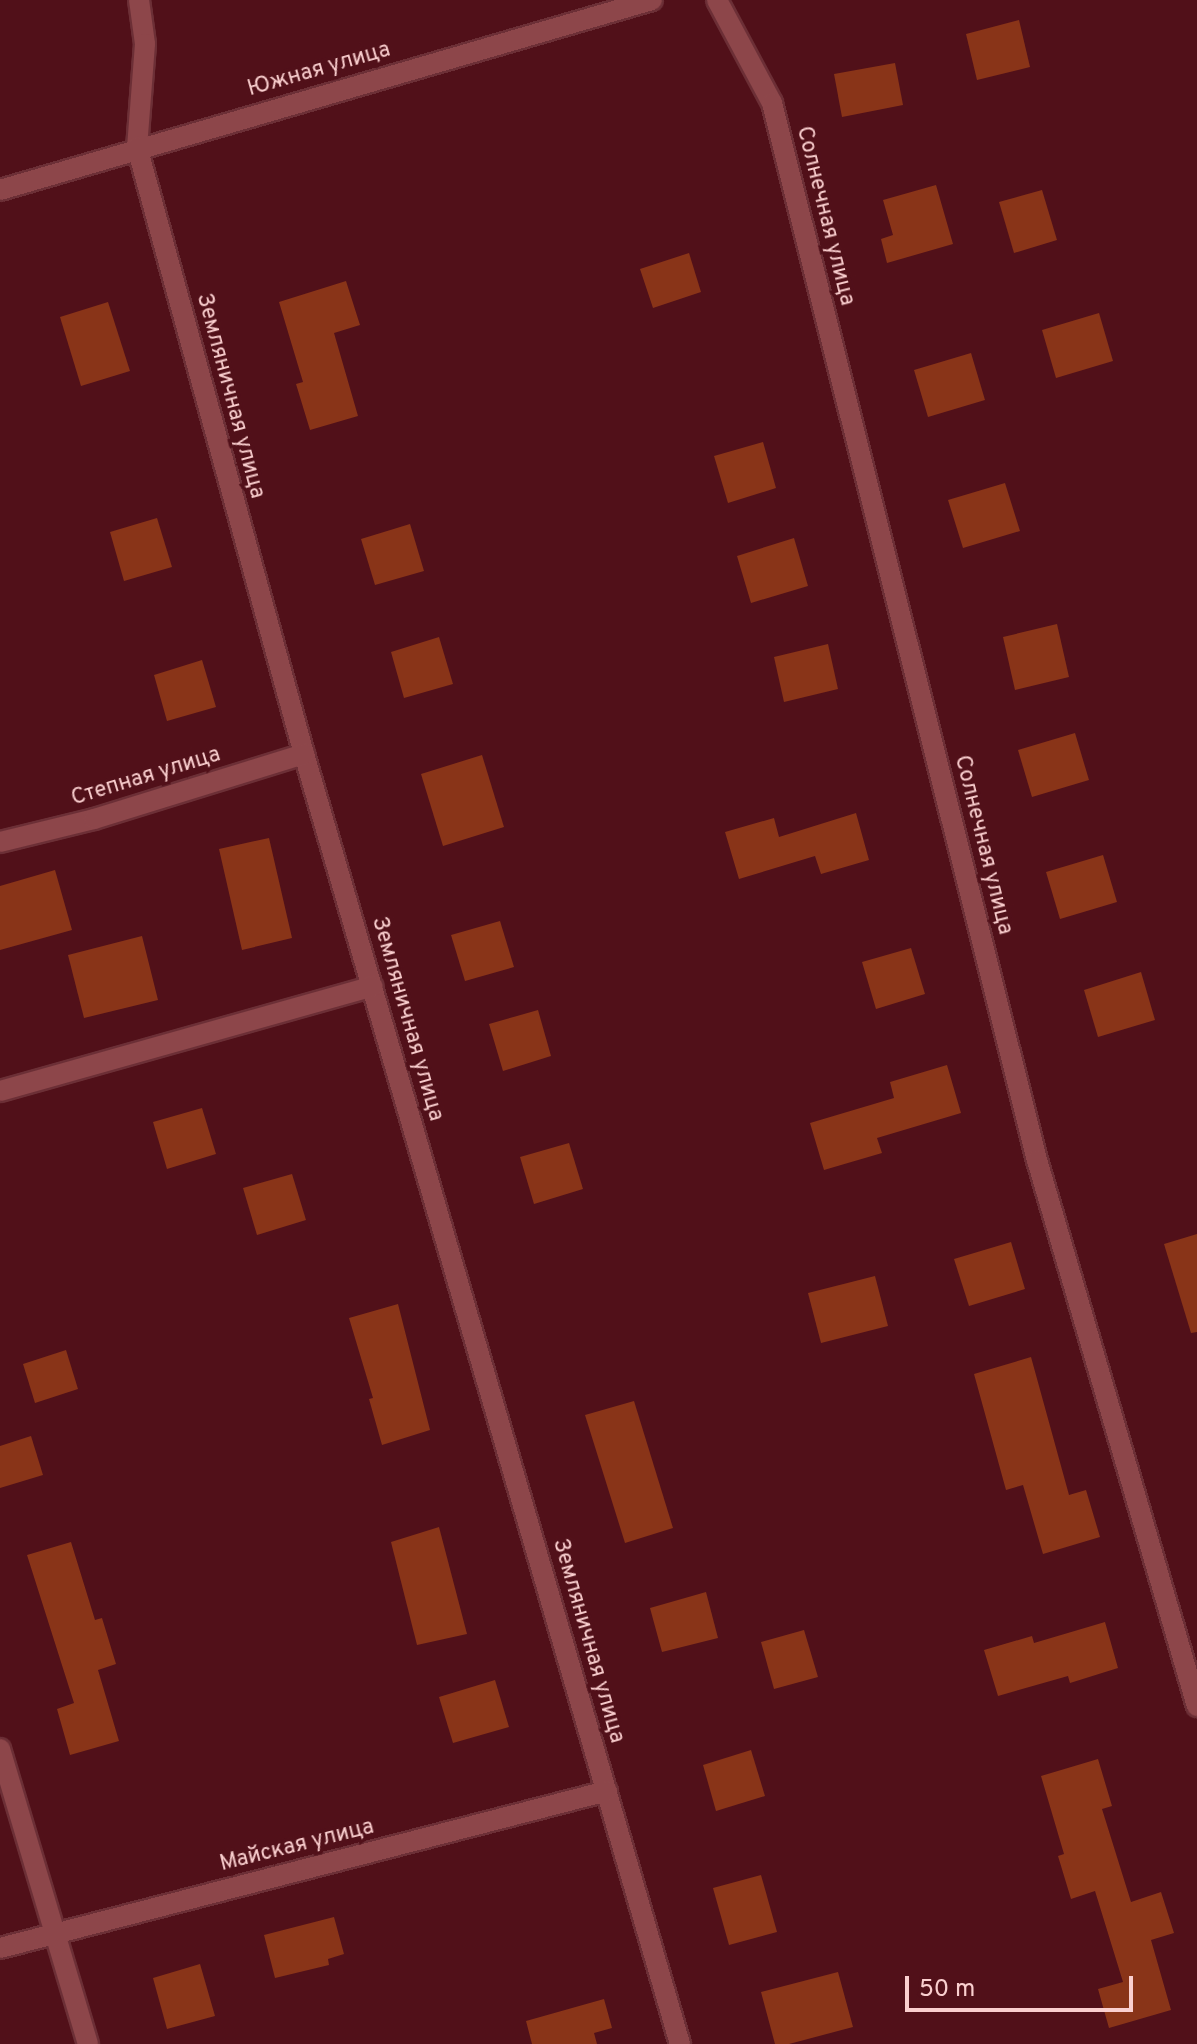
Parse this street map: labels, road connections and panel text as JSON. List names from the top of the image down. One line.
{"streets":{"street":["Южная улица","Солнечная улица","Земляничная улица","Степная улица","Майская улица"]},"crossings":[["Южная улица","Земляничная улица"],["Земляничная улица","Степная улица"],["Земляничная улица","Майская улица"]],"scale_bar":"50 m"}
